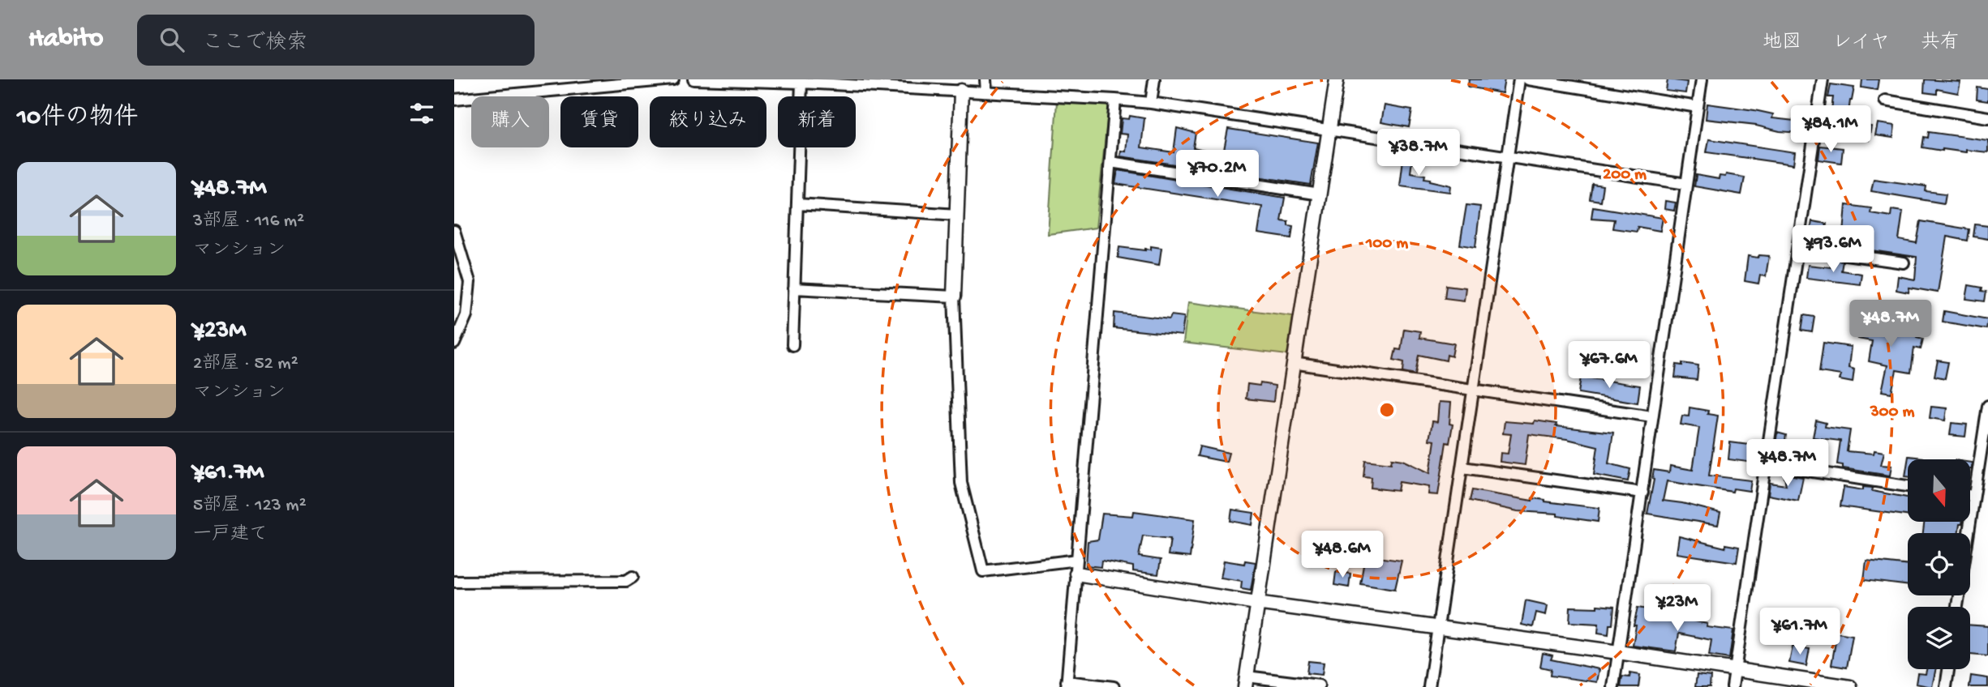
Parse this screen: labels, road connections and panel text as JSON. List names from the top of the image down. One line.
{"north":"bottom","page":{"header":"Habito","search":"ここで検索","nav":["地図","レイヤ","共有"],"heading":"10件の物件","chip":["購入","賃貸","絞り込み","新着"],"price":["¥84.1M","¥38.7M","¥70.2M","¥93.6M","¥48.7M","¥67.6M","¥48.7M","¥48.6M","¥23M","¥61.7M"],"list":[{"name":"¥48.7M","note":"3部屋 · 116 m² · マンション"},{"name":"¥23M","note":"2部屋 · 52 m² · マンション"},{"name":"¥61.7M","note":"5部屋 · 123 m² · 一戸建て"}]},"rings":["200 m","100 m","300 m"]}
